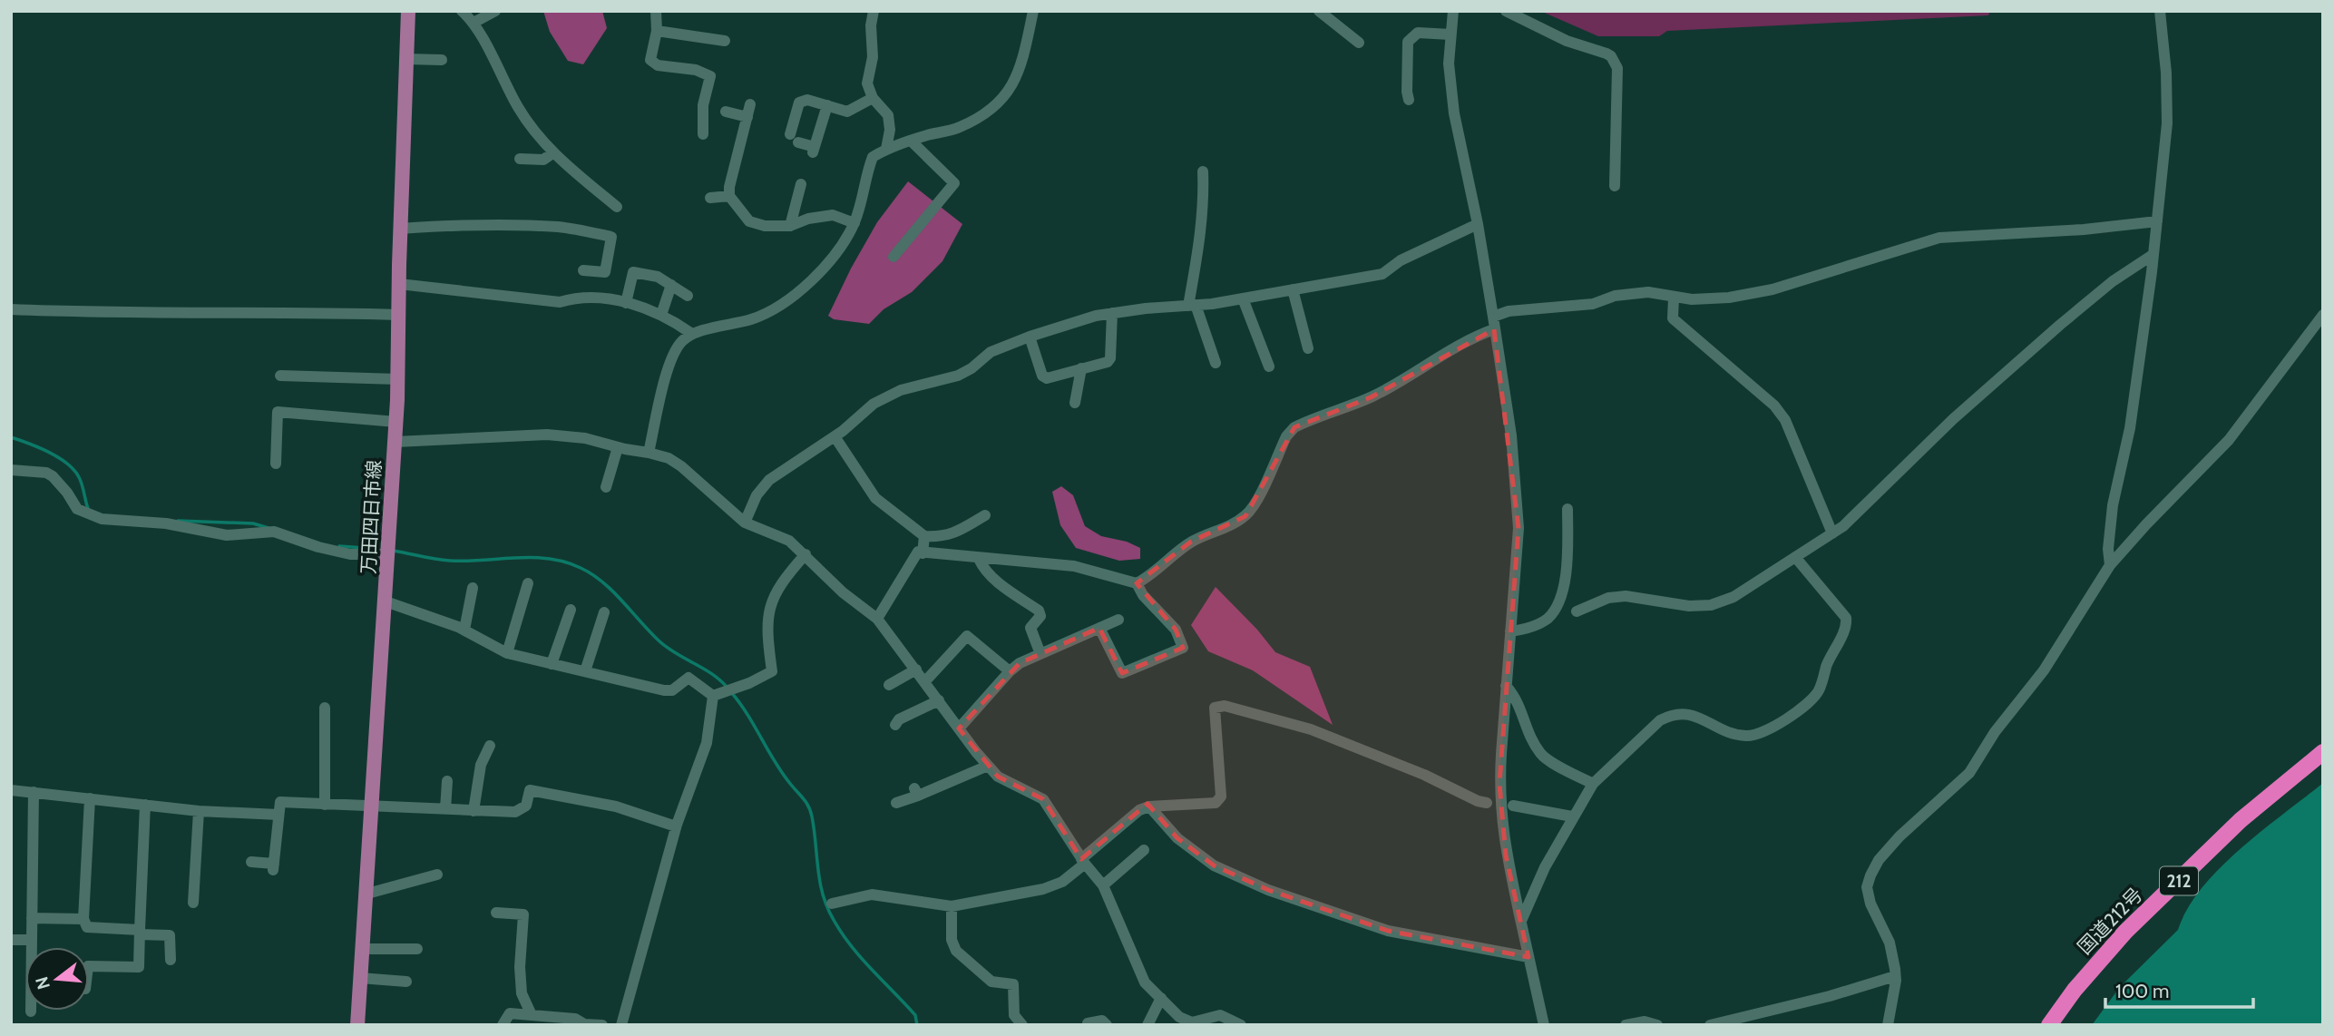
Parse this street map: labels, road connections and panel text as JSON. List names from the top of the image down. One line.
{"streets":{"highway":["212","国道212号"],"main road":["万田四日市線"]},"scale_bar":"100 m","north":"left"}
